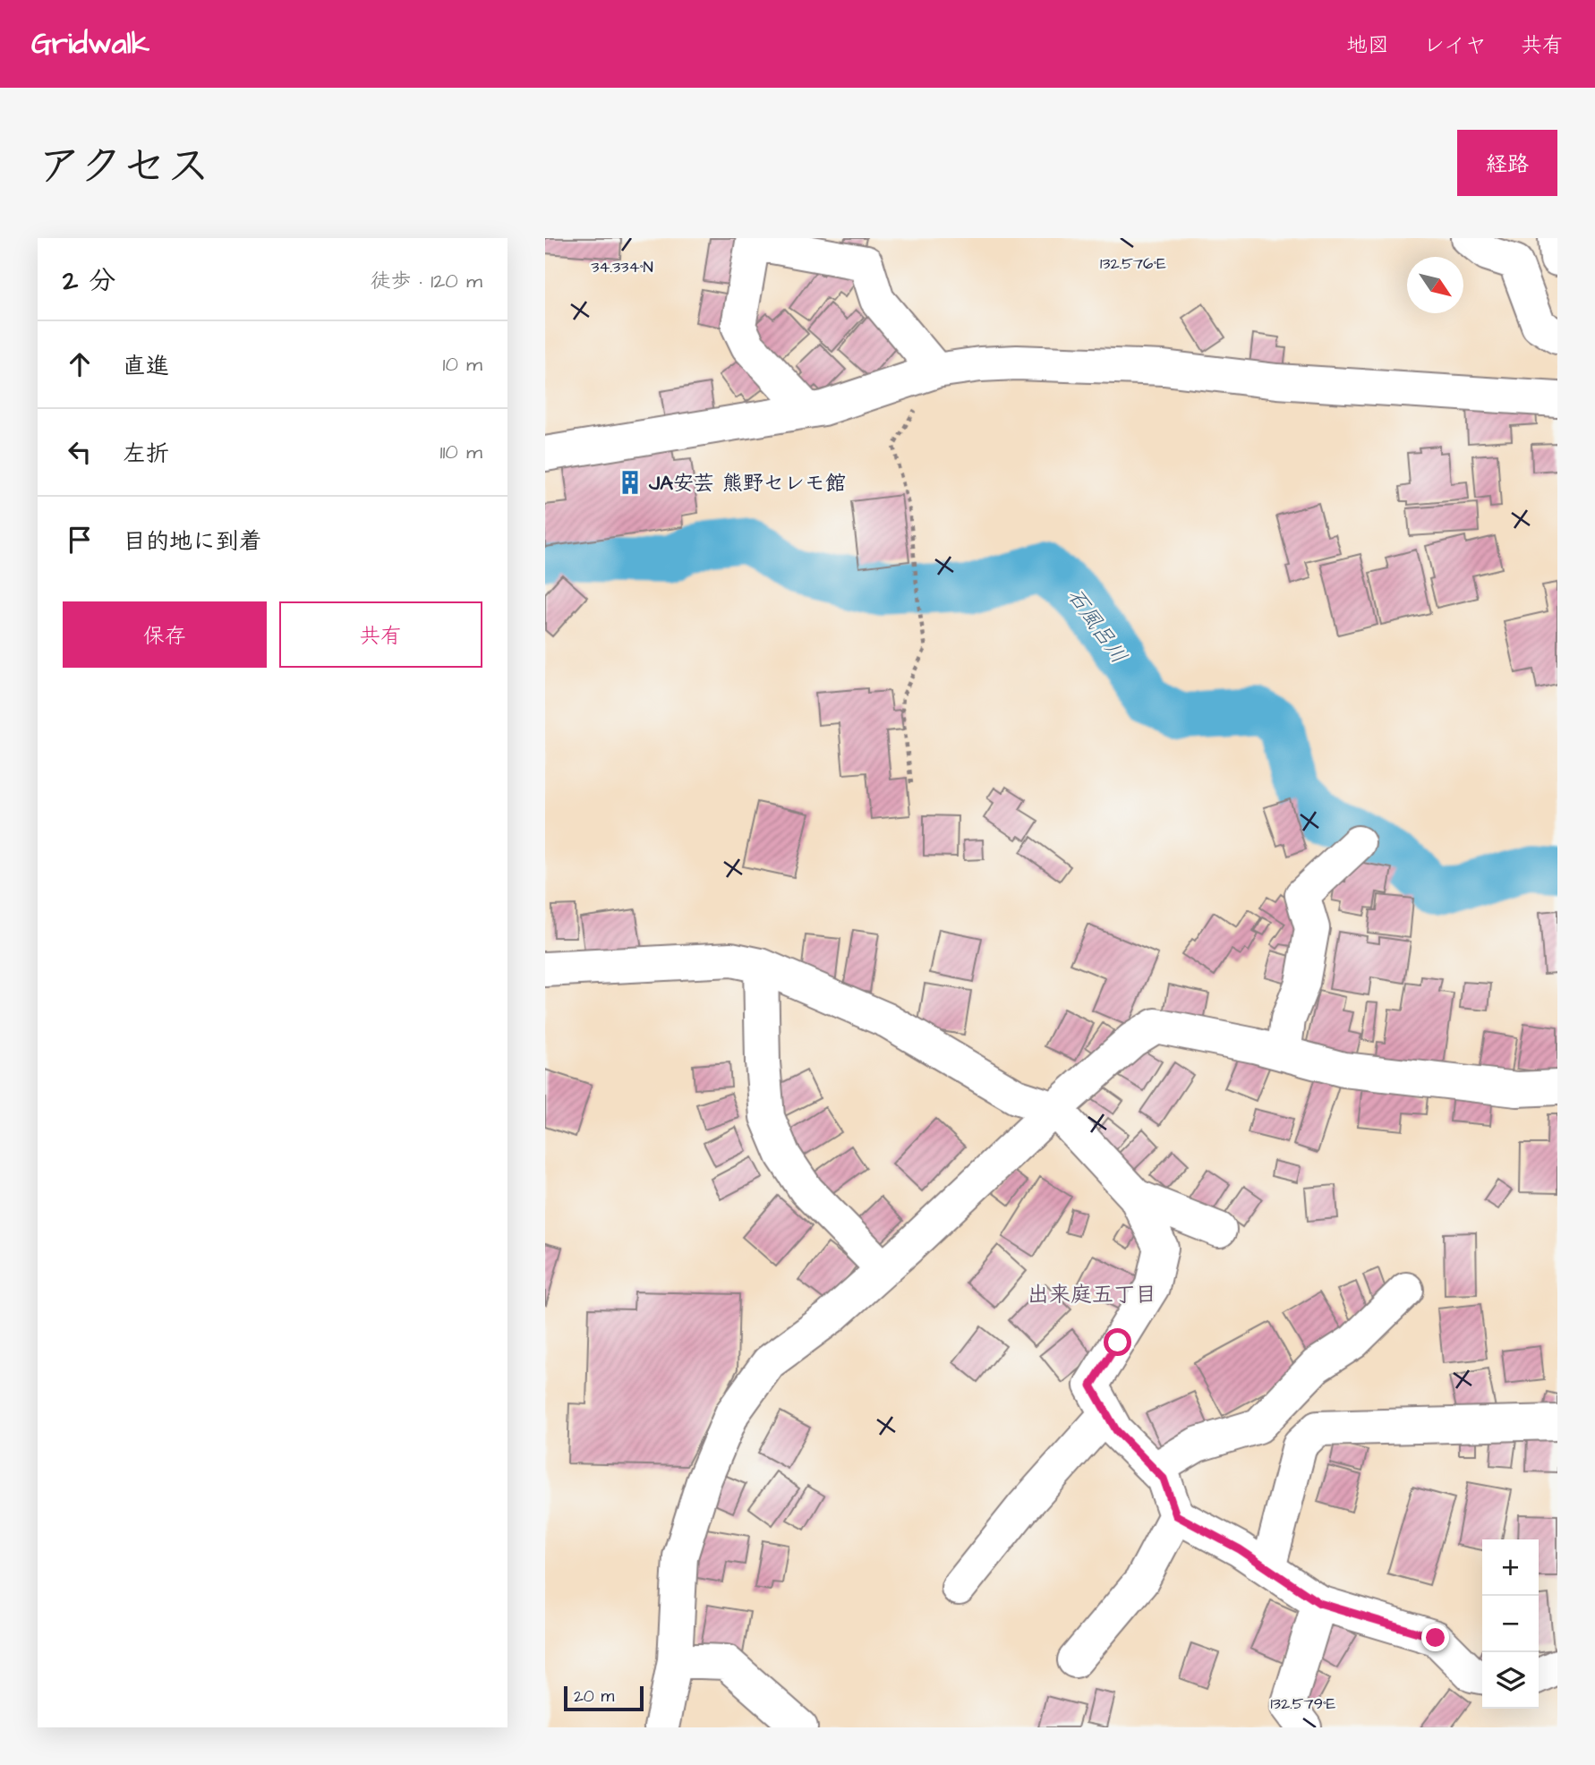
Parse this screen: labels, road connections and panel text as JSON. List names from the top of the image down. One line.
{"districts":["出来庭五丁目"],"water":["石風呂川"],"places":{"building":["JA安芸 熊野セレモ館"]},"scale_bar":"20 m","north":"bottom right","page":{"header":"Gridwalk","nav":["地図","レイヤ","共有"],"title":"アクセス","buttons":["経路",["保存","共有"]],"heading":["2 分","徒歩 · 120 m"],"list":[["直進","10 m"],["左折","110 m"],"目的地に到着"],"map_buttons":["+","−"],"scale":"20 m"},"coordinates":["132.576°E","34.334°N","132.579°E"]}
